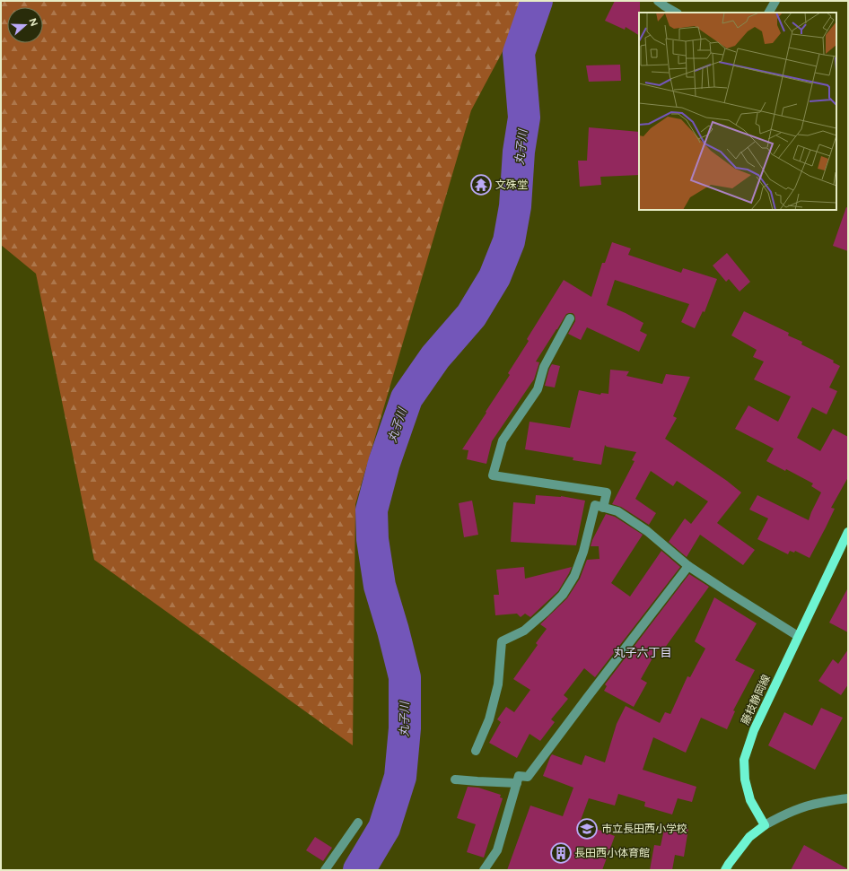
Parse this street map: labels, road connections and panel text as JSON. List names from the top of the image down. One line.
{"streets":{"main road":["藤枝静岡線"]},"districts":["丸子六丁目"],"water":["丸子川"],"places":{"temple":["文殊堂"],"school or university":["市立長田西小学校"],"building":["長田西小体育館"]},"north":"right"}
